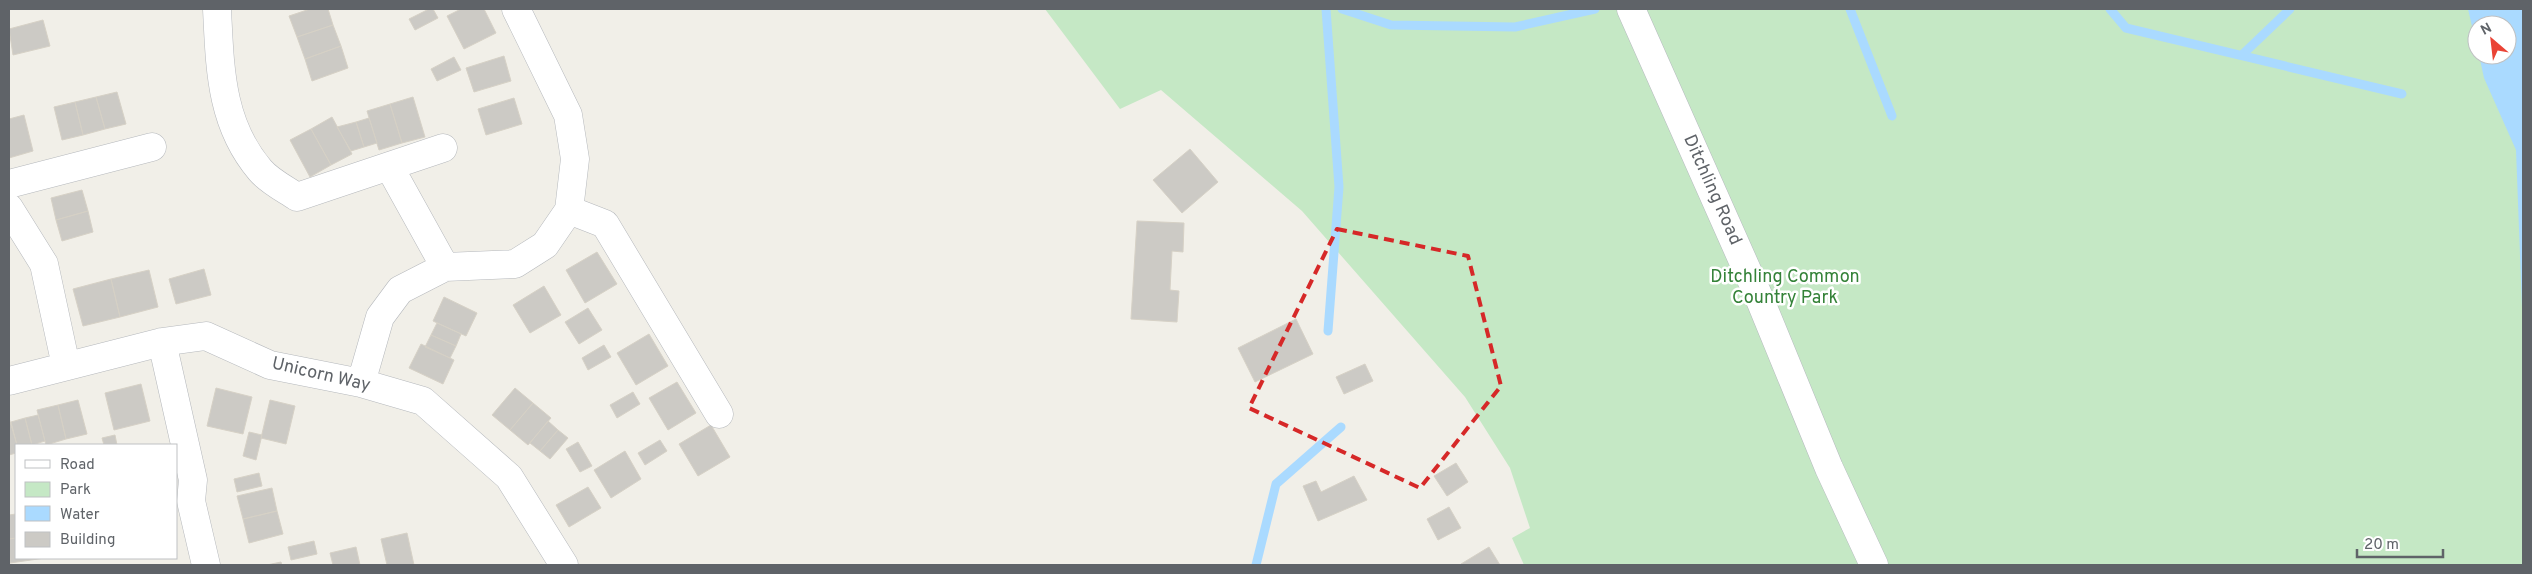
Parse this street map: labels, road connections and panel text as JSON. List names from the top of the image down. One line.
{"streets":{"street":["Ditchling Road","Unicorn Way"]},"parks":["Ditchling Common Country Park"],"legend":["Road","Park","Water","Building"],"scale_bar":"20 m","north":"top left"}
